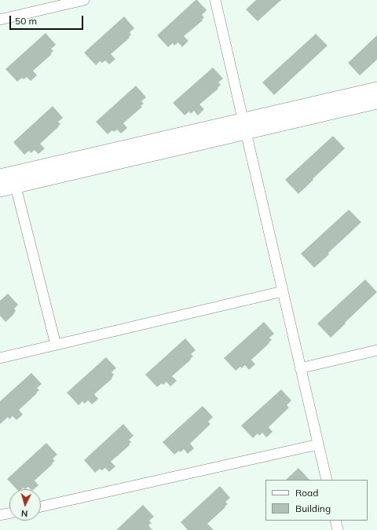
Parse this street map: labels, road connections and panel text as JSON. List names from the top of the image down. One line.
{"legend":["Road","Building"],"scale_bar":"50 m","north":"bottom"}
